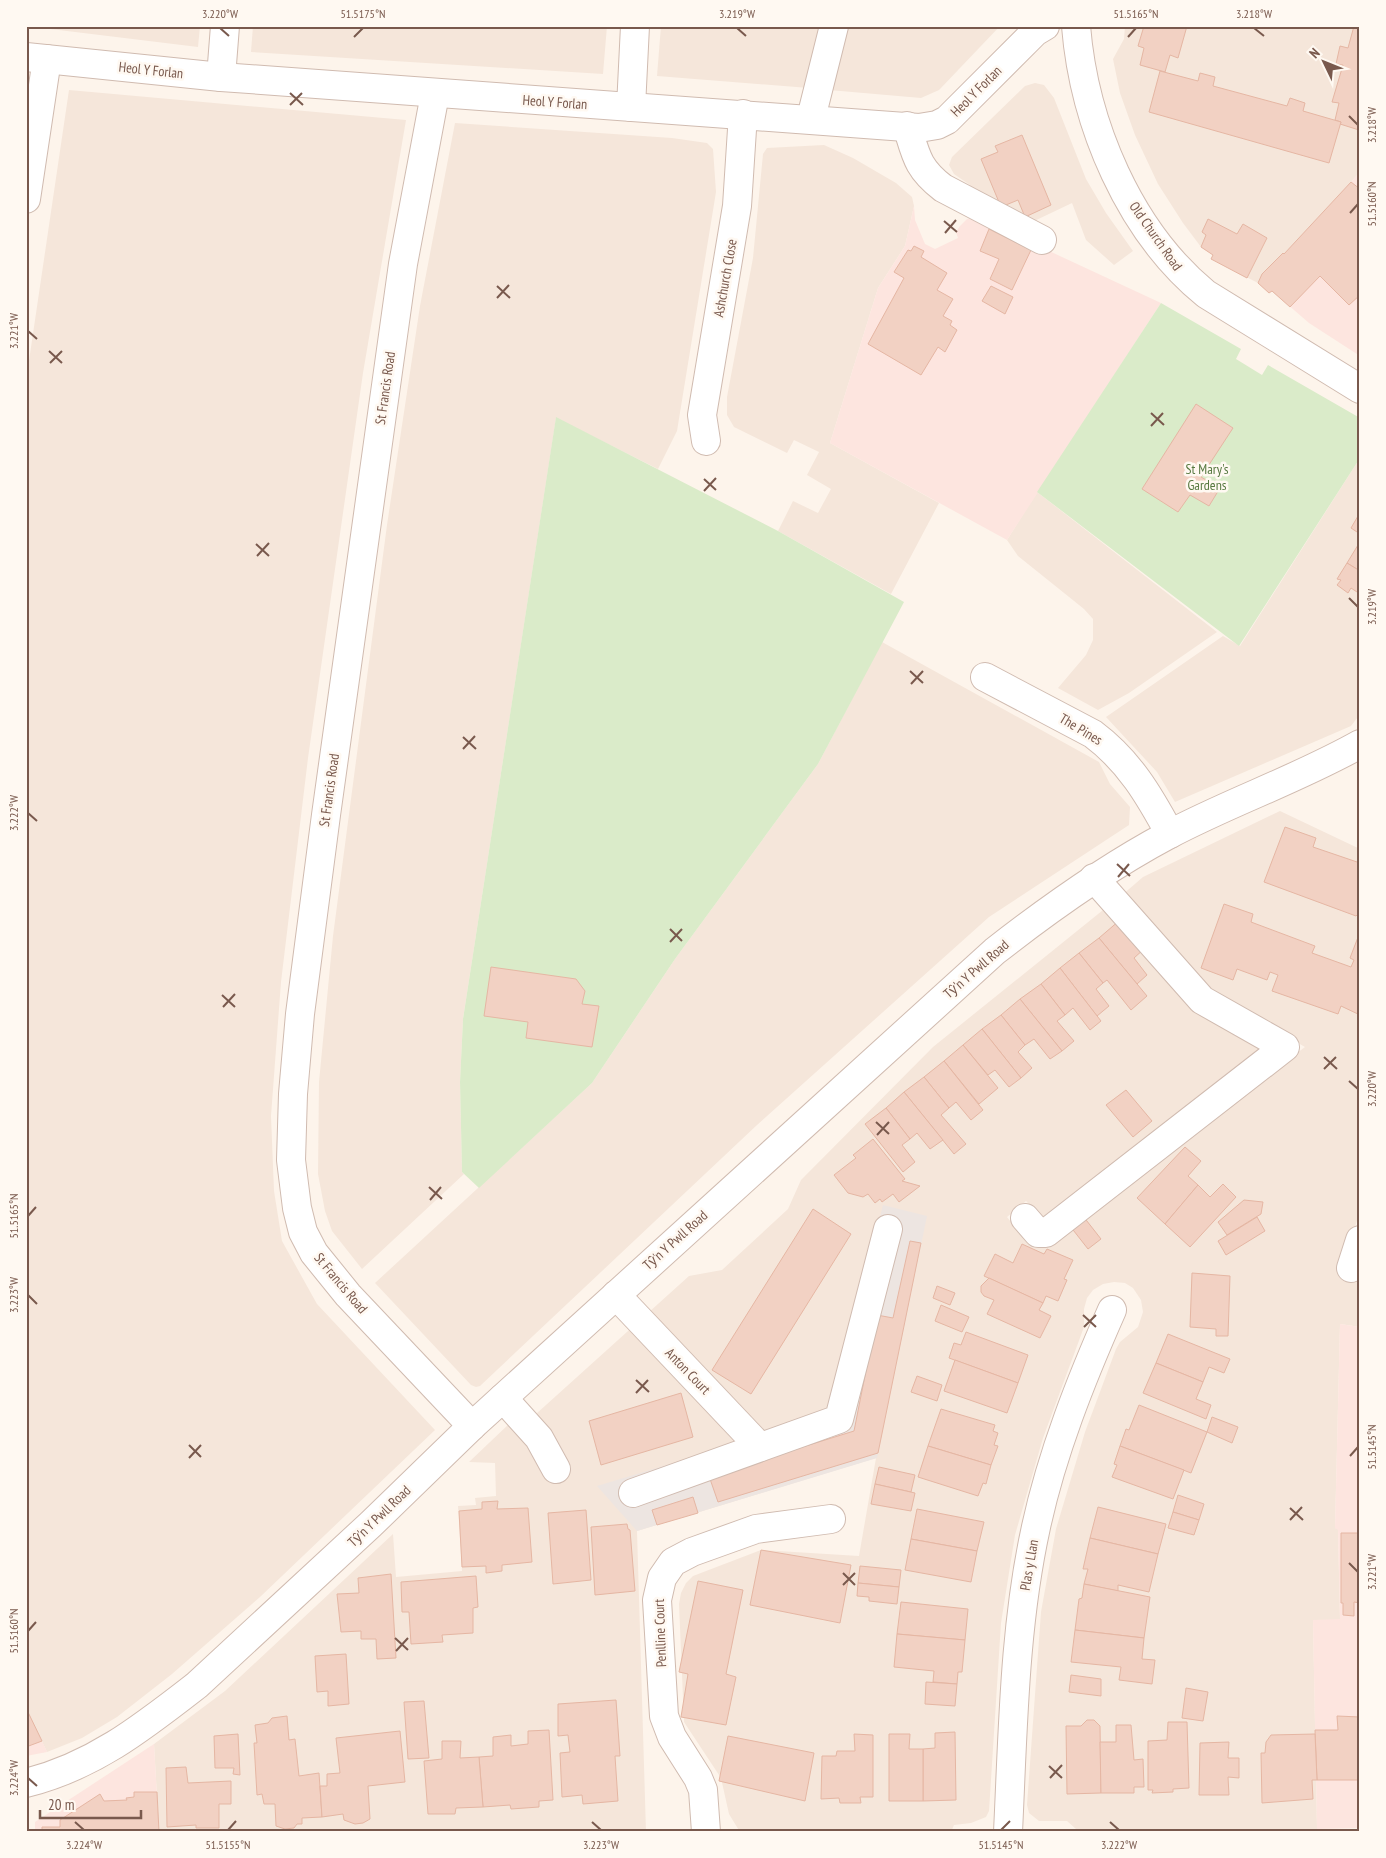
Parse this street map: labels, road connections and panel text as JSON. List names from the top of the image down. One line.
{"streets":{"street":["Heol Y Forlan","Old Church Road","Ashchurch Close","St Francis Road","The Pines","Tŷ'n Y Pwll Road","Anton Court","Plas y Llan","Penlline Court"]},"crossings":[["Heol Y Forlan","Ashchurch Close"],["Heol Y Forlan","St Francis Road"],["St Francis Road","Tŷ'n Y Pwll Road"],["The Pines","Tŷ'n Y Pwll Road"],["Tŷ'n Y Pwll Road","Anton Court"]],"parks":["St Mary's Gardens"],"scale_bar":"20 m","north":"top left","coordinates":["3.220°W","51.5175°N","3.219°W","51.5165°N","3.218°W","51.5160°N","3.221°W","3.222°W","3.223°W","51.5145°N","3.224°W","51.5155°N"]}
